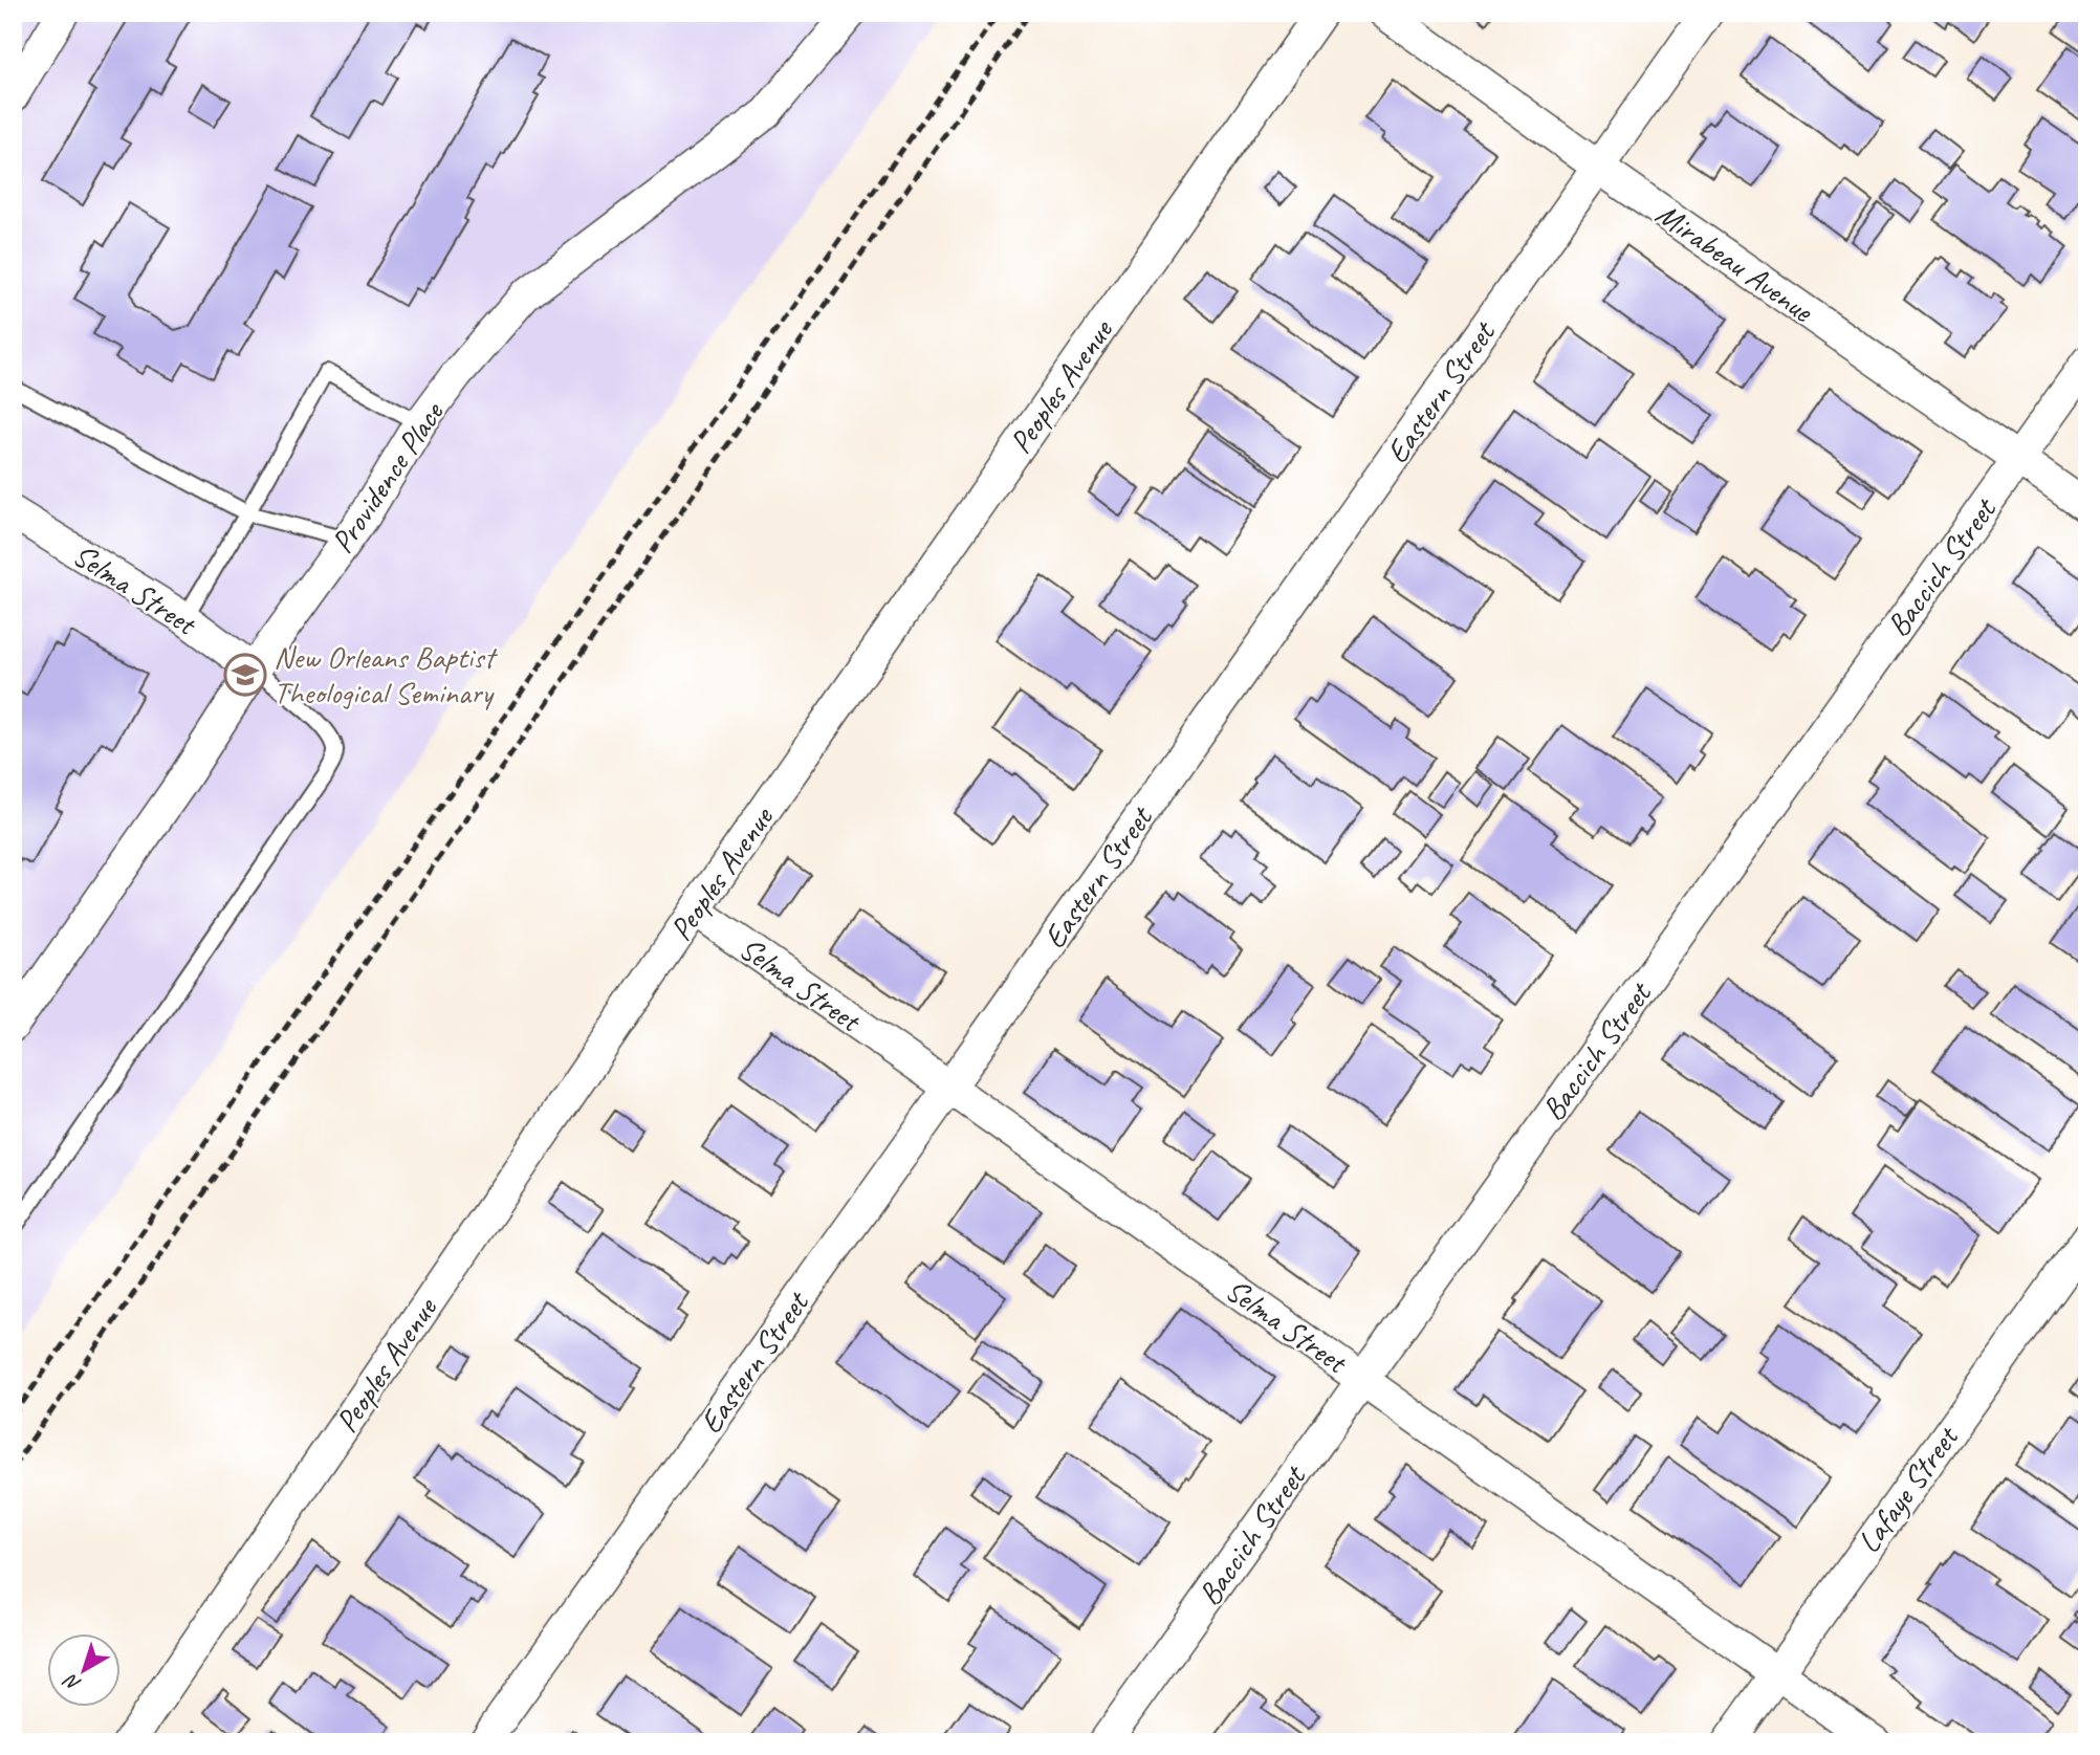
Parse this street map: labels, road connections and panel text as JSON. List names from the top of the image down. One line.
{"streets":{"street":["Mirabeau Avenue","Peoples Avenue","Eastern Street","Providence Place","Baccich Street","Selma Street","Lafaye Street"]},"crossings":[["Mirabeau Avenue","Eastern Street"],["Mirabeau Avenue","Baccich Street"],["Peoples Avenue","Selma Street"],["Eastern Street","Selma Street"],["Providence Place","Selma Street"],["Baccich Street","Selma Street"],["Selma Street","Lafaye Street"]],"places":{"school or university":["New Orleans Baptist Theological Seminary"]},"north":"bottom left"}
